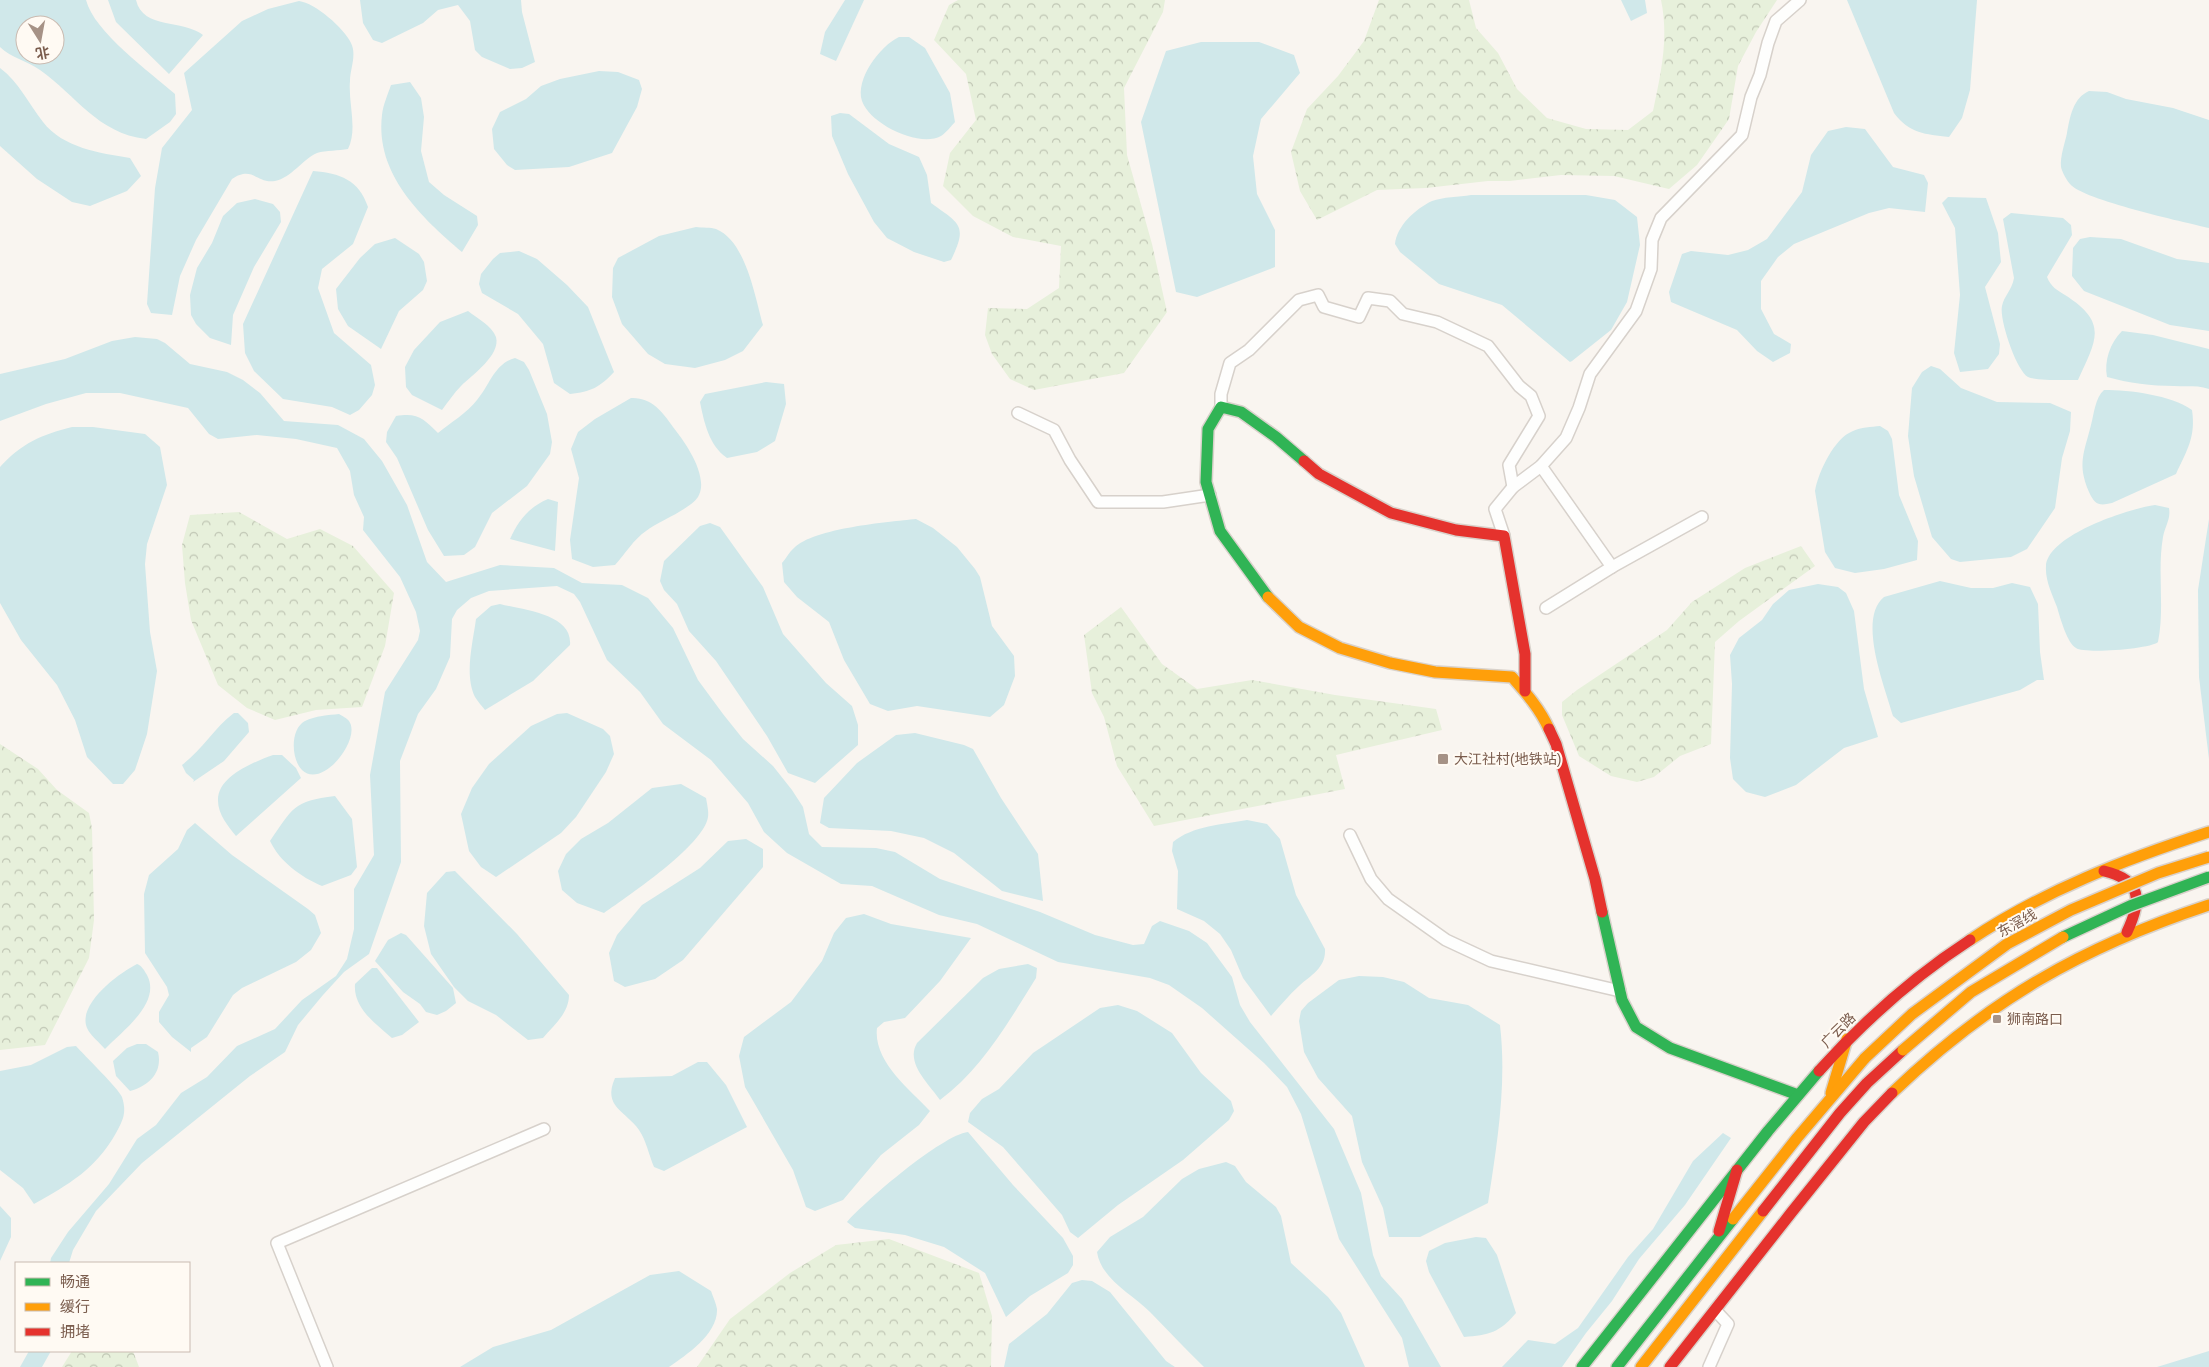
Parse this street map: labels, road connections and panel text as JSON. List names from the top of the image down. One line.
{"streets":{"main road":["东滘线","广云路"]},"places":{"transit":["大江社村(地铁站)","狮南路口"]},"legend":["畅通","缓行","拥堵"],"north":"bottom"}
